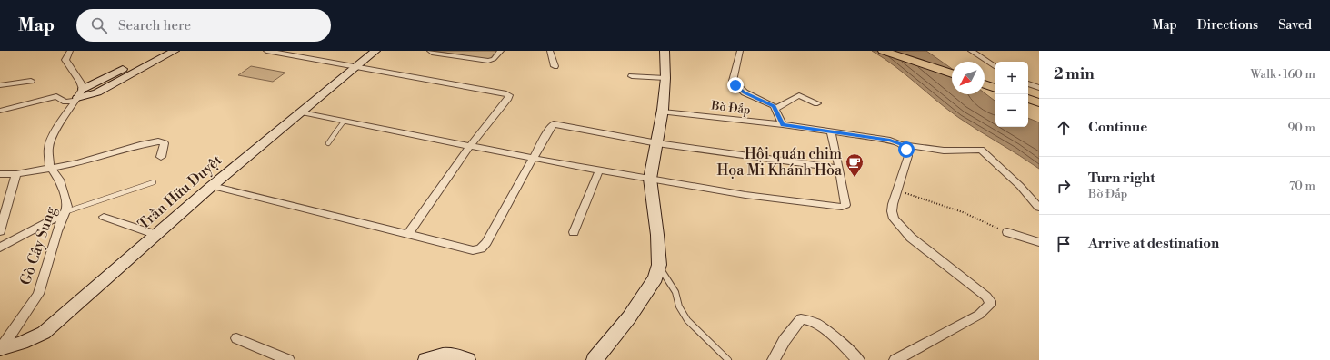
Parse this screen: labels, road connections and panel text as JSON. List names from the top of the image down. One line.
{"streets":{"street":["Bờ Đắp","Trần Hữu Duyệt","Gò Cây Sung"]},"crossings":[["Trần Hữu Duyệt","Gò Cây Sung"]],"places":{"cafe":["Hội quán chim Họa Mi Khánh Hòa"]},"north":"bottom left","page":{"header":"Map","search":"Search here","nav":["Map","Directions","Saved"],"heading":["2 min","Walk · 160 m"],"map_buttons":["+","−"],"list":[["Continue","90 m"],["Turn right","Bờ Đắp","70 m"],"Arrive at destination"]}}
